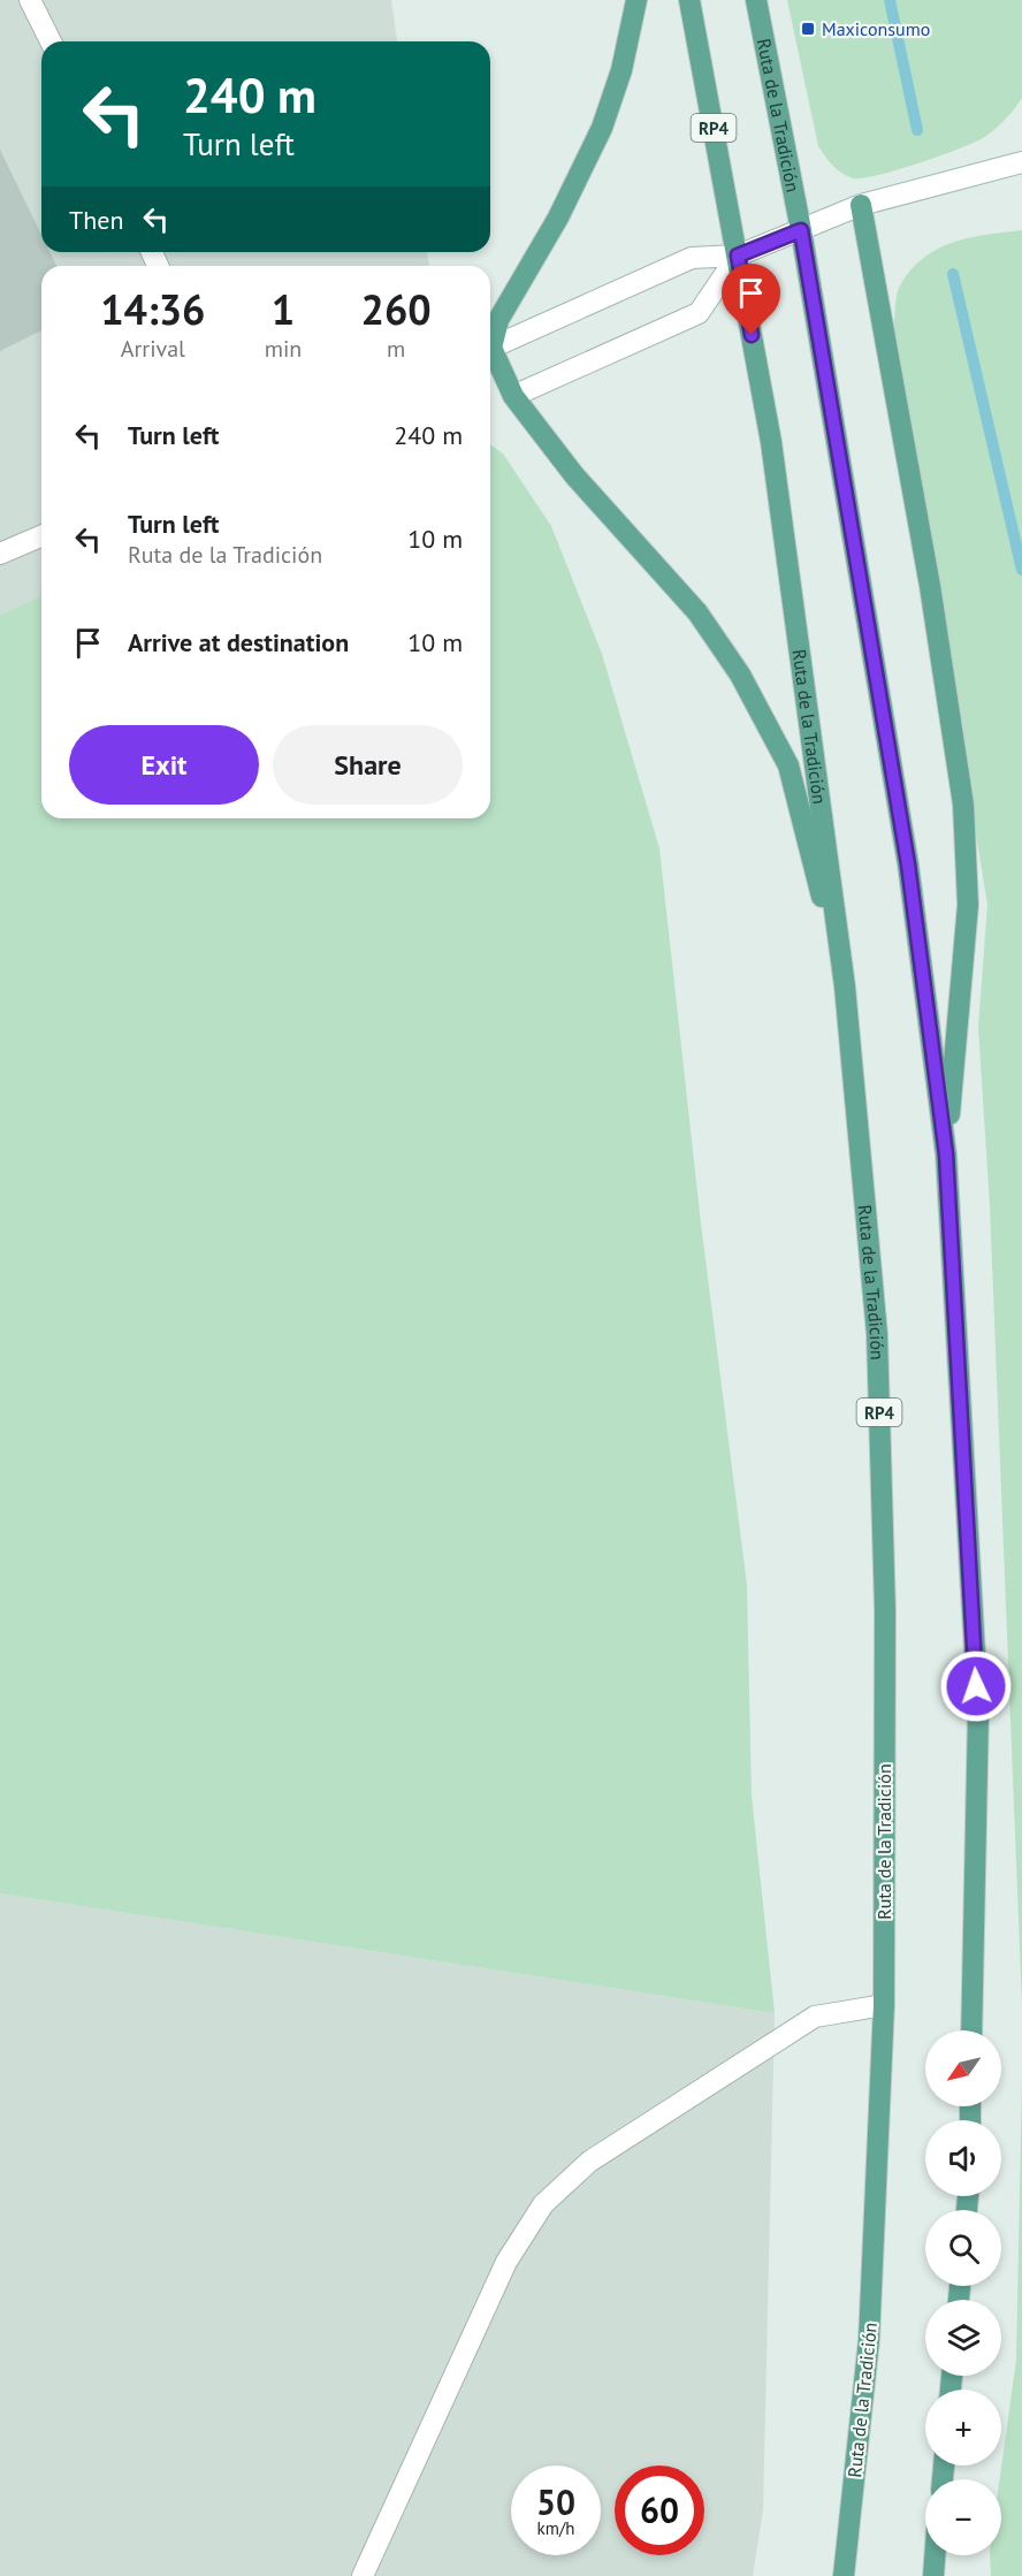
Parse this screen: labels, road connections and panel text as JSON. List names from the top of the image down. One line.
{"streets":{"main road":["Ruta de la Tradición","RP4"]},"places":{"transit":["Maxiconsumo"]},"north":"bottom left","page":{"turn":["240 m","Turn left"],"then":"Then","eta":["14:36","Arrival","1","min","260","m"],"list":[{"name":"Turn left","value":"240 m"},{"name":"Turn left","note":"Ruta de la Tradición","value":"10 m"},{"name":"Arrive at destination","value":"10 m"}],"buttons":["Exit","Share"],"map_buttons":["+","−"],"speed":"50 km/h","limit":"60"}}
